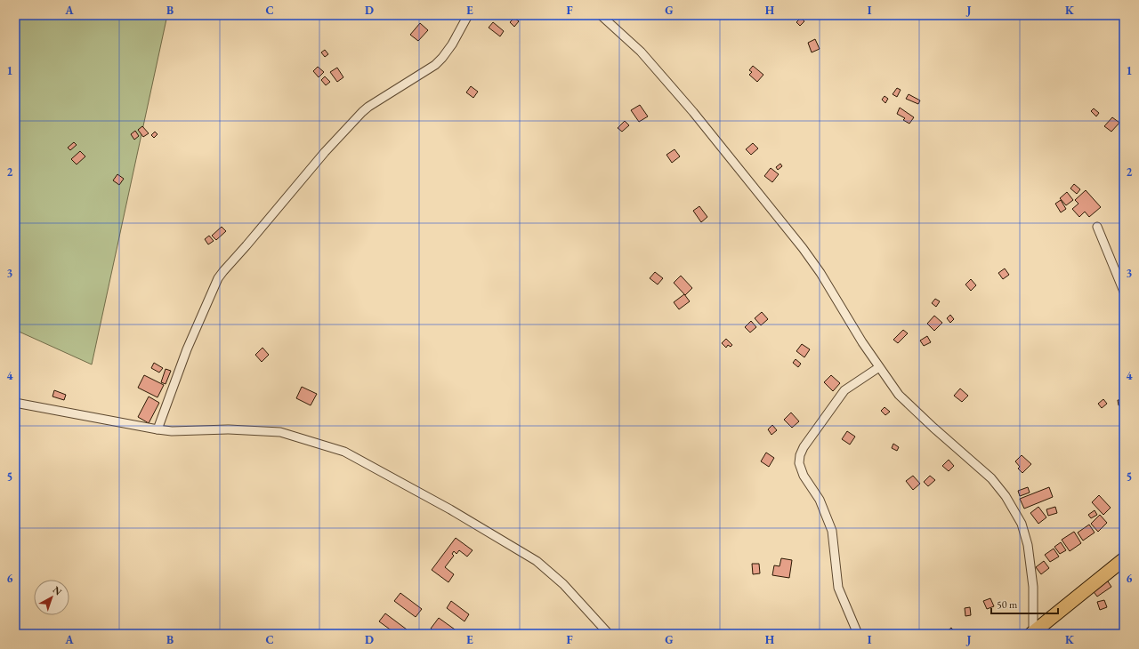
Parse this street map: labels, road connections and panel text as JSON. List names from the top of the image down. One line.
{"scale_bar":"50 m","north":"top right","grid":{"columns":["A","B","C","D","E","F","G","H","I","J","K"],"rows":["1","2","3","4","5","6"]}}
